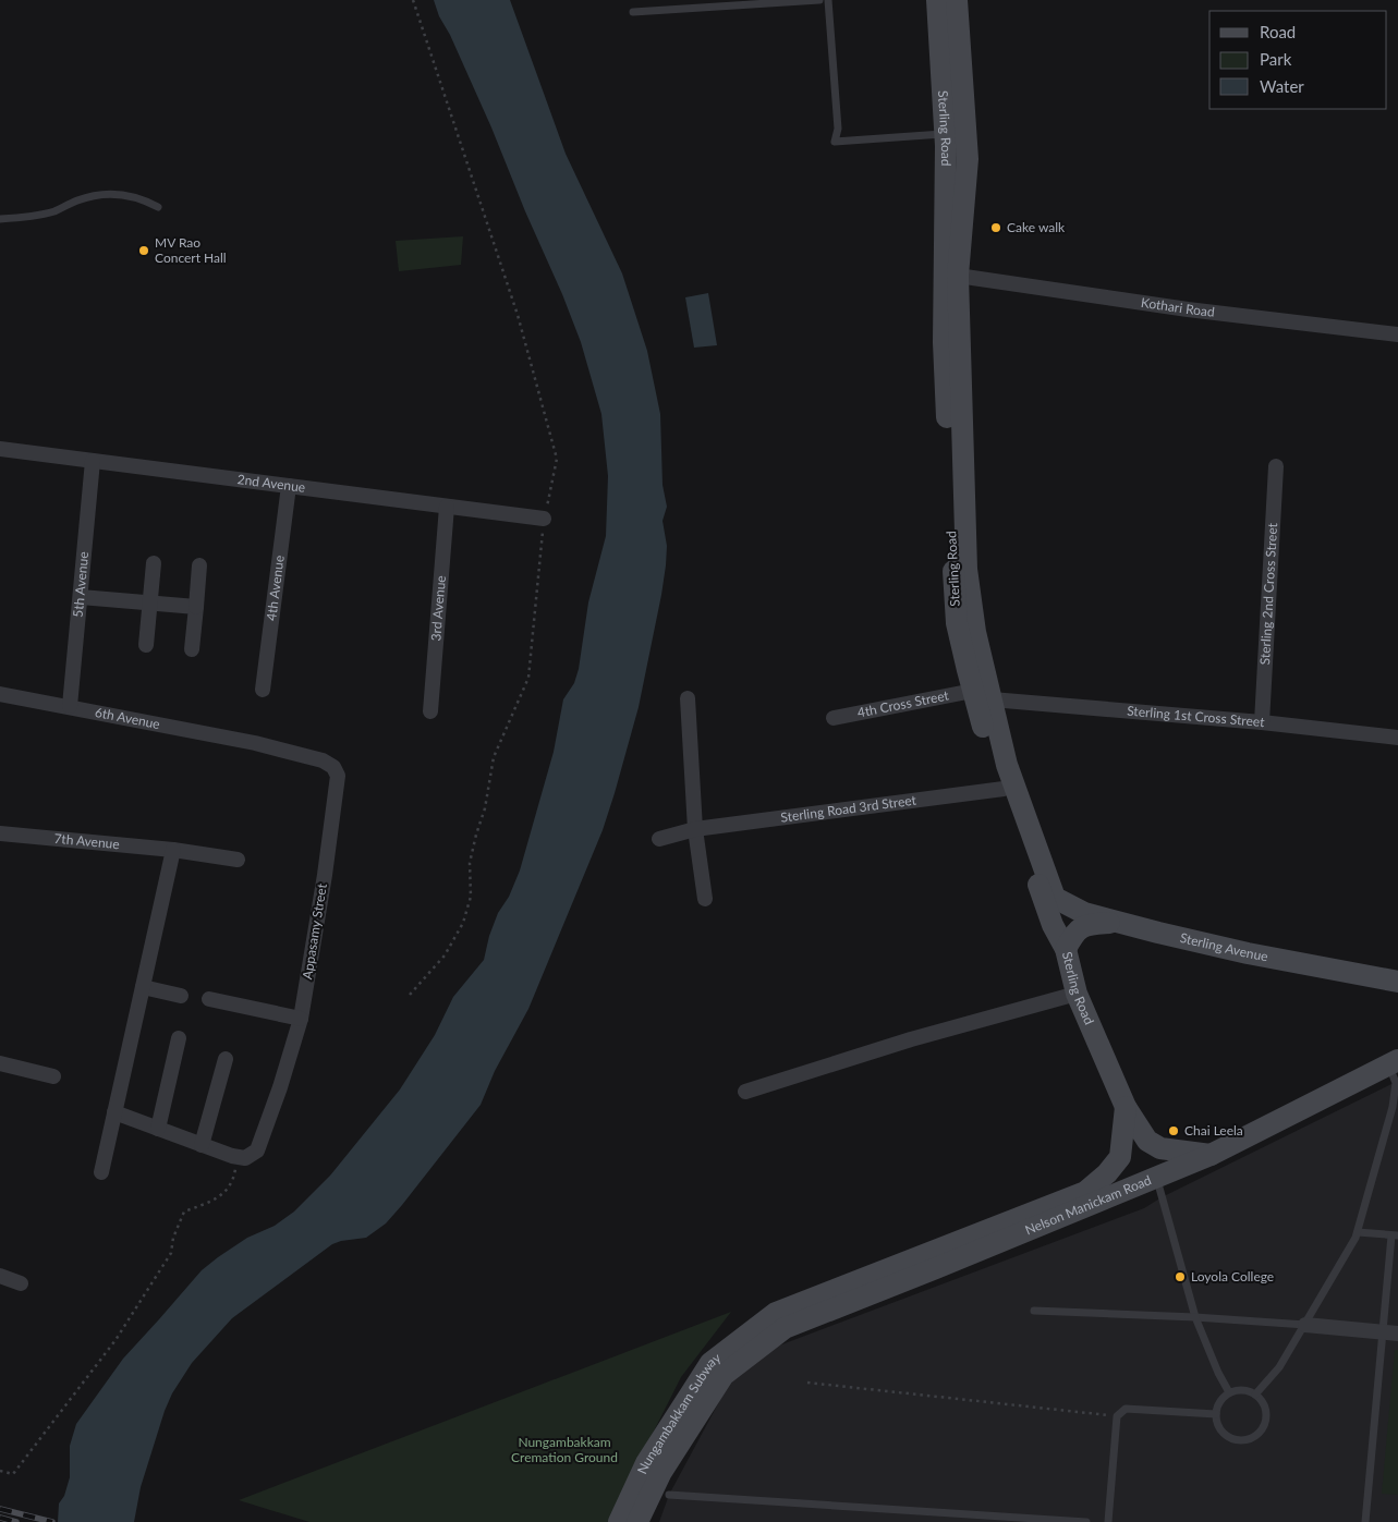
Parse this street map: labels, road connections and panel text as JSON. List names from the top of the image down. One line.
{"streets":{"main road":["Sterling Road","Sterling Avenue","Nelson Manickam Road","Nungambakkam Subway"],"street":["Kothari Road","2nd Avenue","5th Avenue","4th Avenue","Sterling 2nd Cross Street","3rd Avenue","4th Cross Street","Sterling 1st Cross Street","6th Avenue","Sterling Road 3rd Street","7th Avenue","Appasamy Street"]},"crossings":[["Sterling Road","Kothari Road"],["Sterling Road","4th Cross Street"],["Sterling Road","Sterling 1st Cross Street"],["Sterling Road","Sterling Road 3rd Street"],["Sterling Road","Sterling Avenue"],["Sterling Road","Nelson Manickam Road"],["2nd Avenue","5th Avenue"],["2nd Avenue","4th Avenue"],["2nd Avenue","3rd Avenue"],["5th Avenue","6th Avenue"],["Sterling 2nd Cross Street","Sterling 1st Cross Street"],["4th Cross Street","Sterling 1st Cross Street"],["6th Avenue","Appasamy Street"],["Nelson Manickam Road","Nungambakkam Subway"]],"parks":["Nungambakkam Cremation Ground"],"places":["Cake walk","MV Rao Concert Hall","Chai Leela","Loyola College"],"legend":["Road","Park","Water"]}
